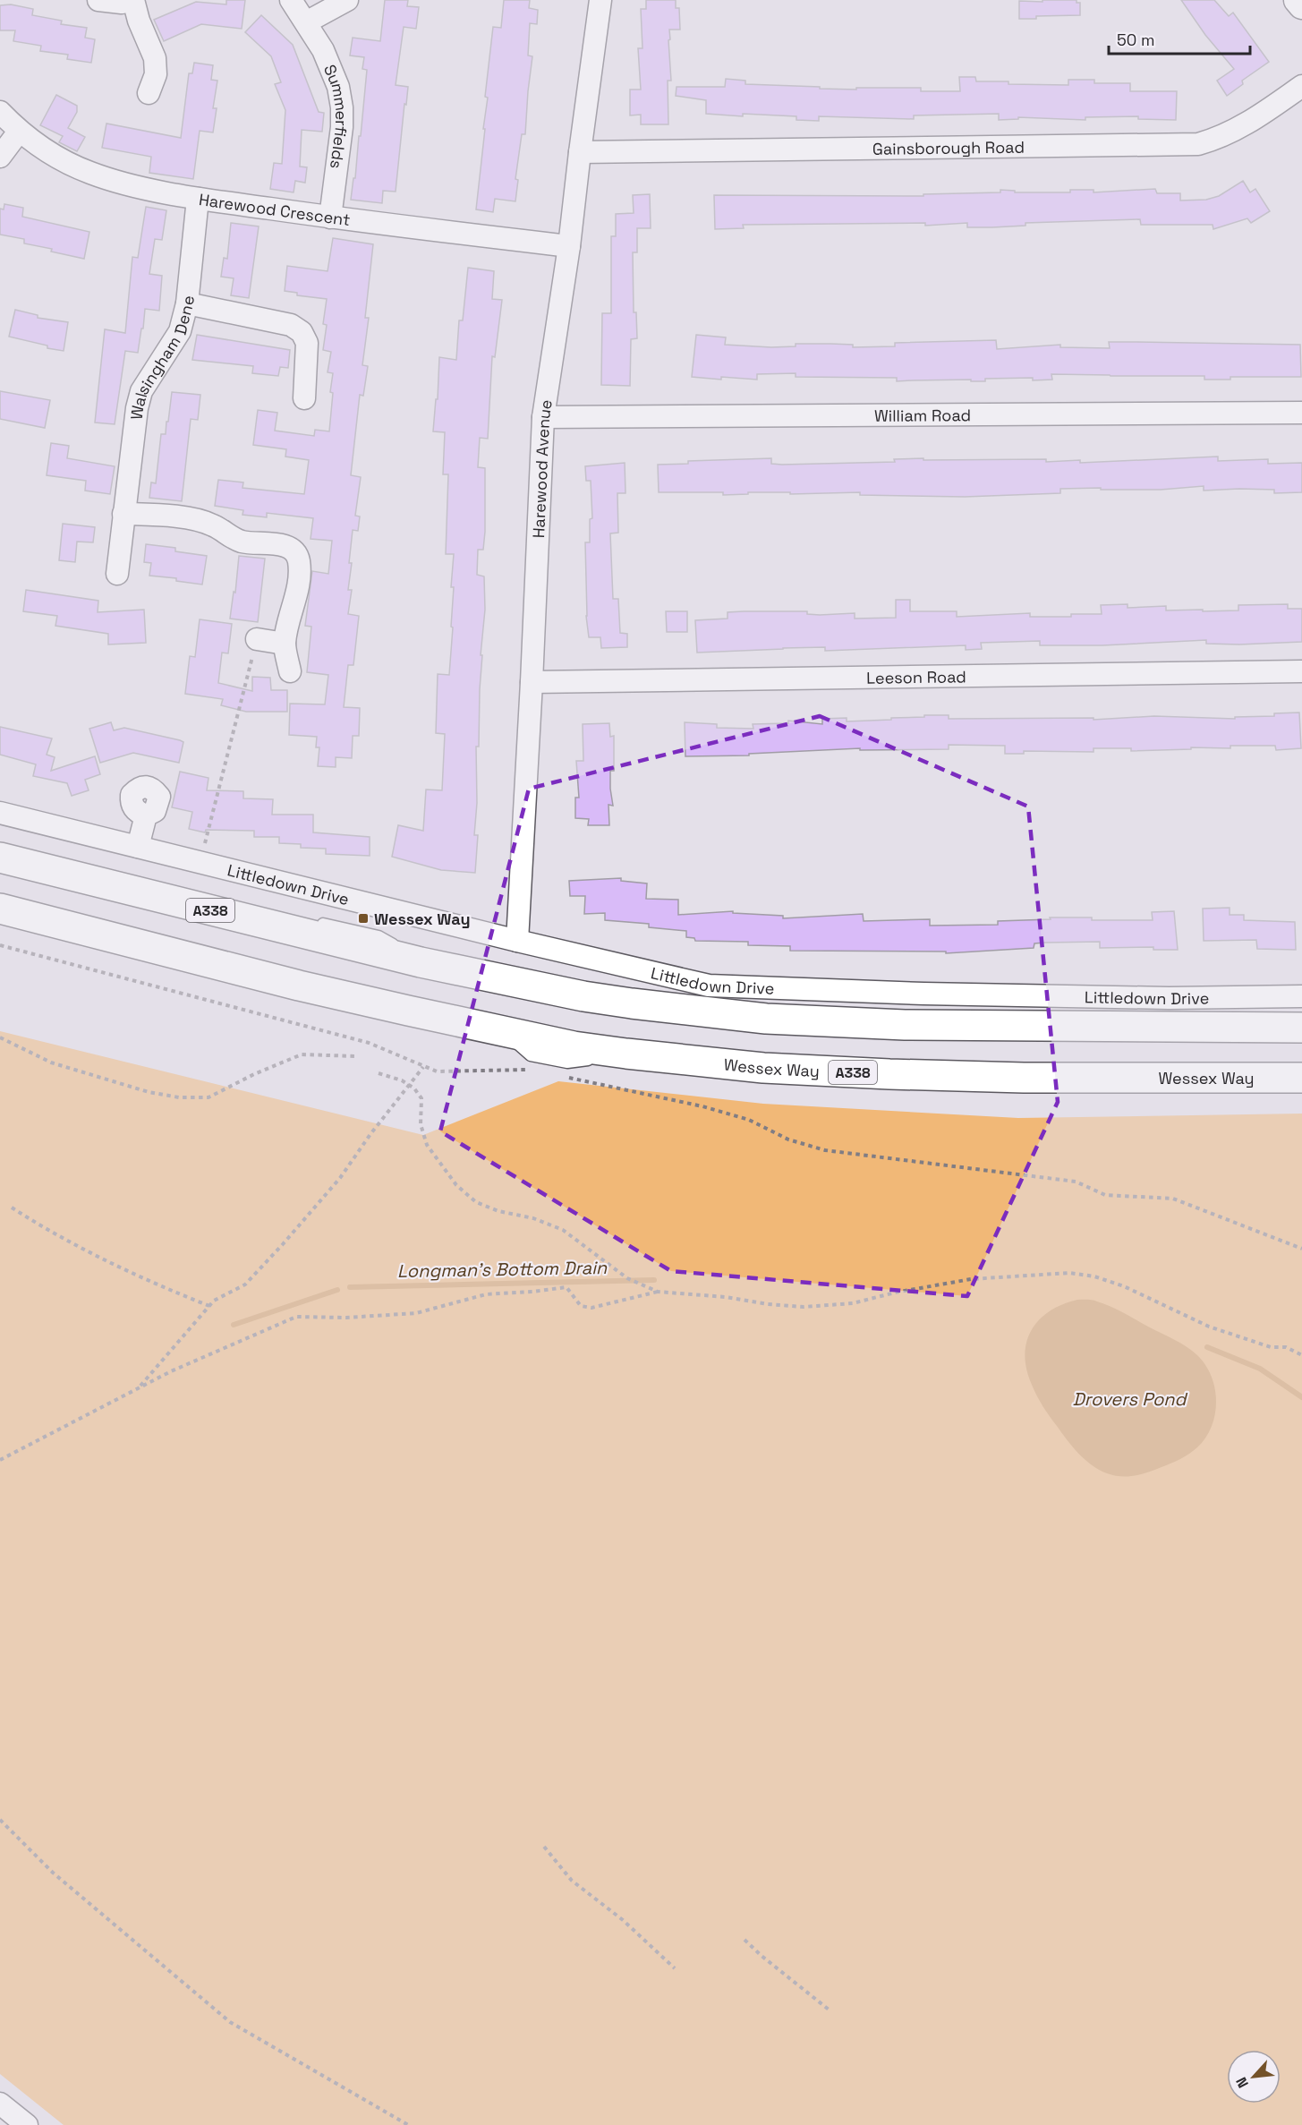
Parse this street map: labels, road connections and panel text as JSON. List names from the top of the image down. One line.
{"streets":{"highway":["A338","Wessex Way"],"street":["Summerfields","Gainsborough Road","Harewood Crescent","Walsingham Dene","William Road","Harewood Avenue","Leeson Road","Littledown Drive"]},"crossings":[["Summerfields","Harewood Crescent"],["Gainsborough Road","Harewood Avenue"],["Harewood Crescent","Walsingham Dene"],["Harewood Crescent","Harewood Avenue"],["William Road","Harewood Avenue"],["Harewood Avenue","Leeson Road"],["Harewood Avenue","Littledown Drive"]],"water":["Longman's Bottom Drain","Drovers Pond"],"places":{"transit":["Wessex Way"]},"scale_bar":"50 m","north":"bottom left"}
